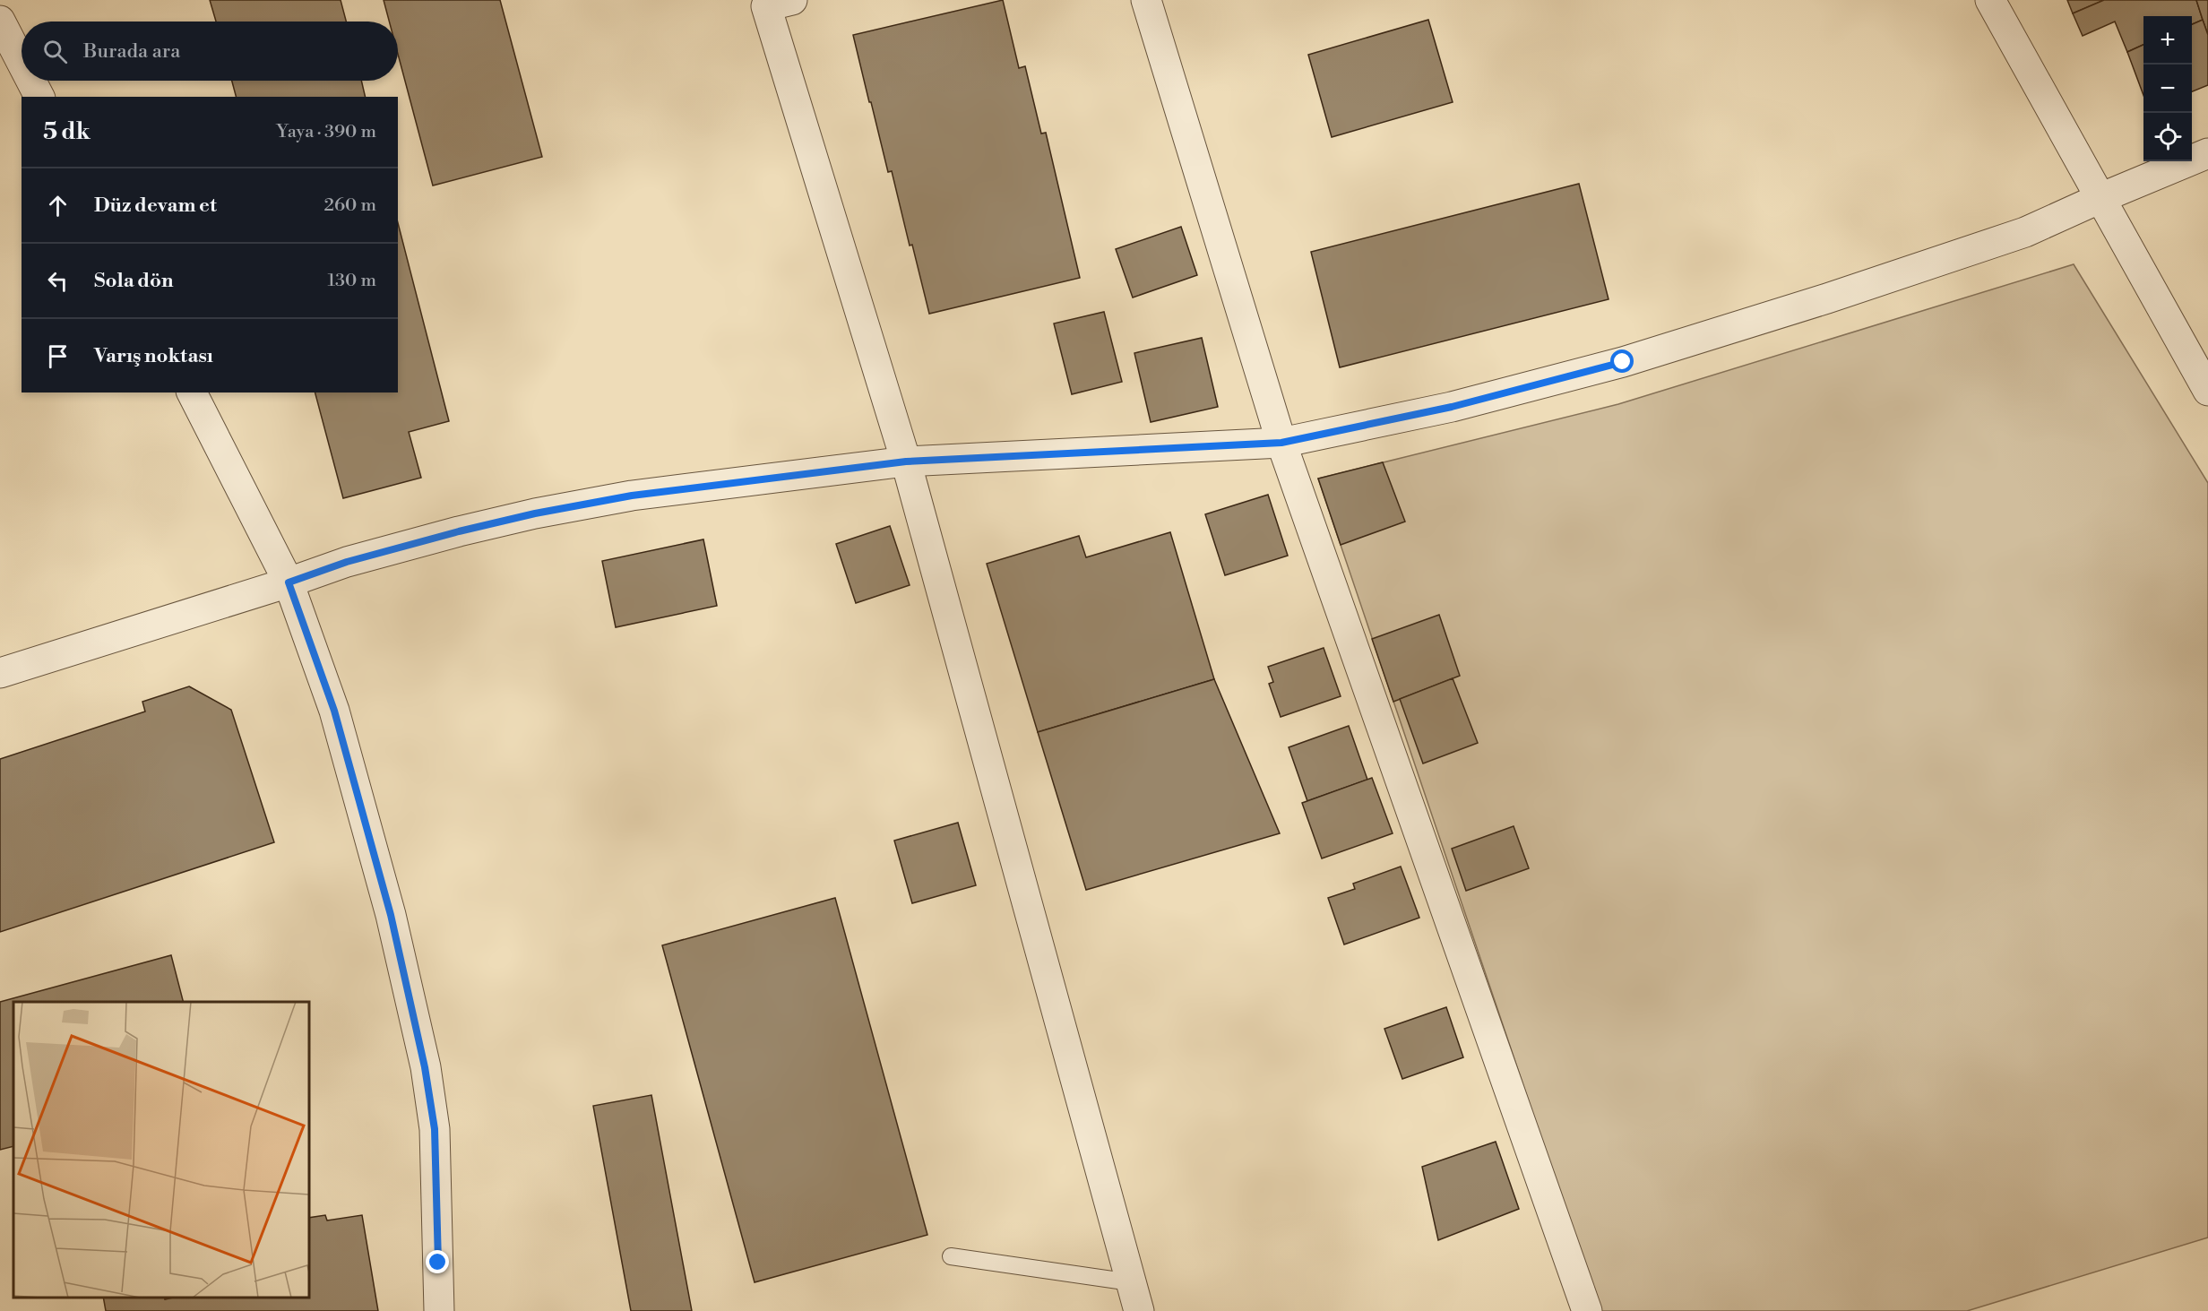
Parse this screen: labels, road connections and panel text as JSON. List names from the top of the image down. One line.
{"page":{"map_buttons":["+","−"],"search":"Burada ara","heading":["5 dk","Yaya · 390 m"],"list":[["Düz devam et","260 m"],["Sola dön","130 m"],"Varış noktası"]}}
